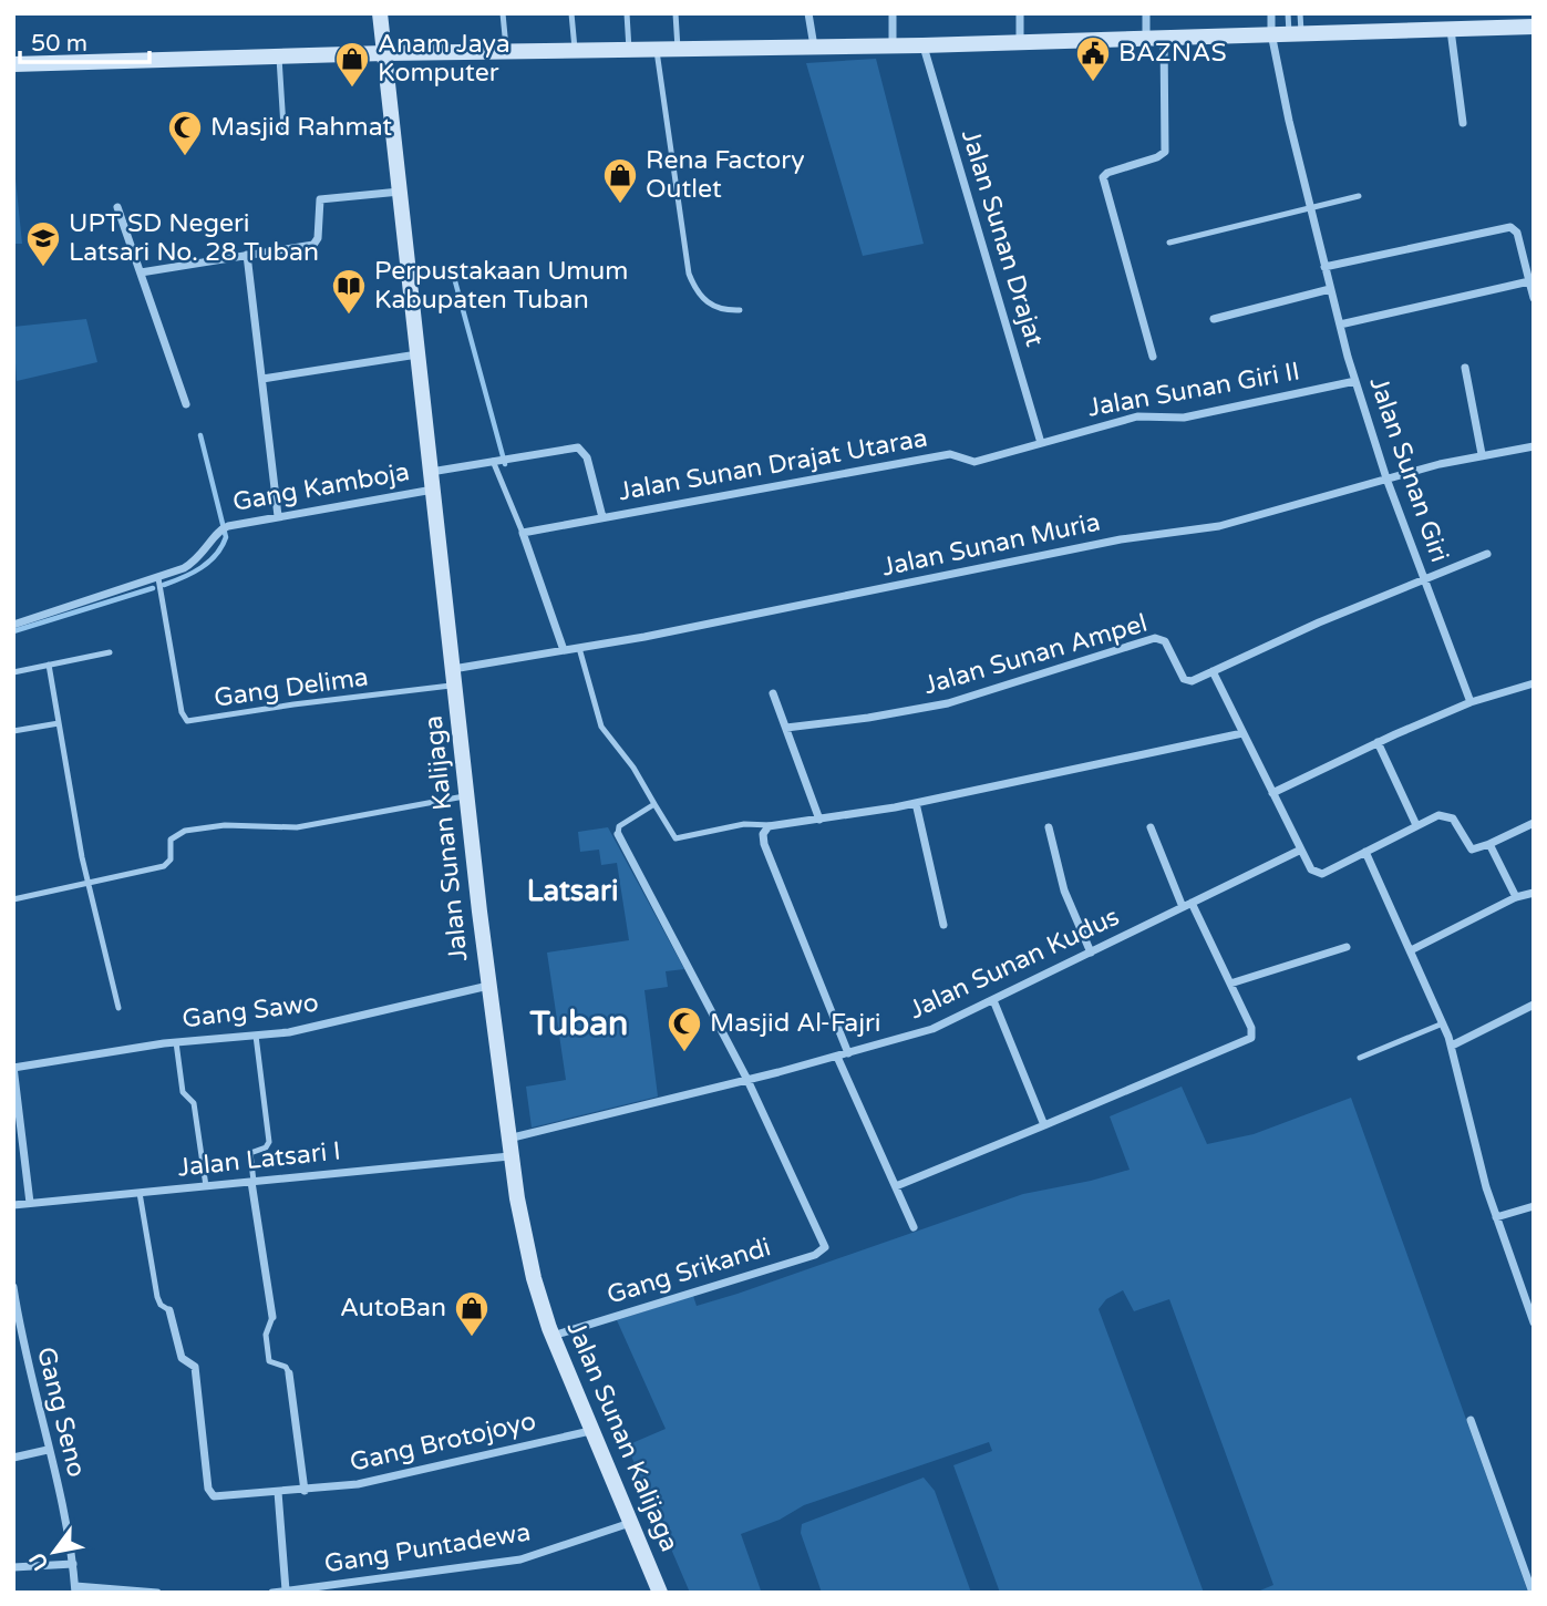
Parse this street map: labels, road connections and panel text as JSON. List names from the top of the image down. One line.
{"streets":{"main road":["Jalan Sunan Kalijaga"],"street":["Jalan Sunan Drajat","Jalan Sunan Giri II","Jalan Sunan Drajat Utaraa","Jalan Sunan Giri","Gang Kamboja","Jalan Sunan Muria","Jalan Sunan Ampel","Jalan Sunan Kudus","Gang Sawo","Jalan Latsari I","Gang Srikandi","Gang Seno","Gang Brotojoyo","Gang Puntadewa"],"lane":["Gang Delima"]},"crossings":[["Jalan Sunan Drajat","Jalan Sunan Giri II"],["Jalan Sunan Drajat","Jalan Sunan Drajat Utaraa"],["Jalan Sunan Giri II","Jalan Sunan Drajat Utaraa"],["Jalan Sunan Giri II","Jalan Sunan Giri"],["Jalan Sunan Giri","Jalan Sunan Muria"],["Jalan Sunan Giri","Jalan Sunan Ampel"],["Gang Kamboja","Gang Delima"],["Gang Kamboja","Jalan Sunan Kalijaga"],["Jalan Sunan Muria","Jalan Sunan Kalijaga"],["Gang Delima","Jalan Sunan Kalijaga"],["Jalan Sunan Kalijaga","Jalan Sunan Kudus"],["Jalan Sunan Kalijaga","Gang Sawo"],["Jalan Sunan Kalijaga","Jalan Latsari I"],["Jalan Sunan Kalijaga","Gang Srikandi"],["Jalan Sunan Kalijaga","Gang Brotojoyo"],["Jalan Sunan Kalijaga","Gang Puntadewa"],["Jalan Sunan Kudus","Gang Srikandi"]],"districts":["Latsari","Tuban"],"places":{"public building":["BAZNAS"],"shop":["Anam Jaya Komputer","Rena Factory Outlet","AutoBan"],"mosque":["Masjid Rahmat","Masjid Al-Fajri"],"school or university":["UPT SD Negeri Latsari No. 28 Tuban"],"library":["Perpustakaan Umum Kabupaten Tuban"]},"scale_bar":"50 m","north":"bottom left"}
